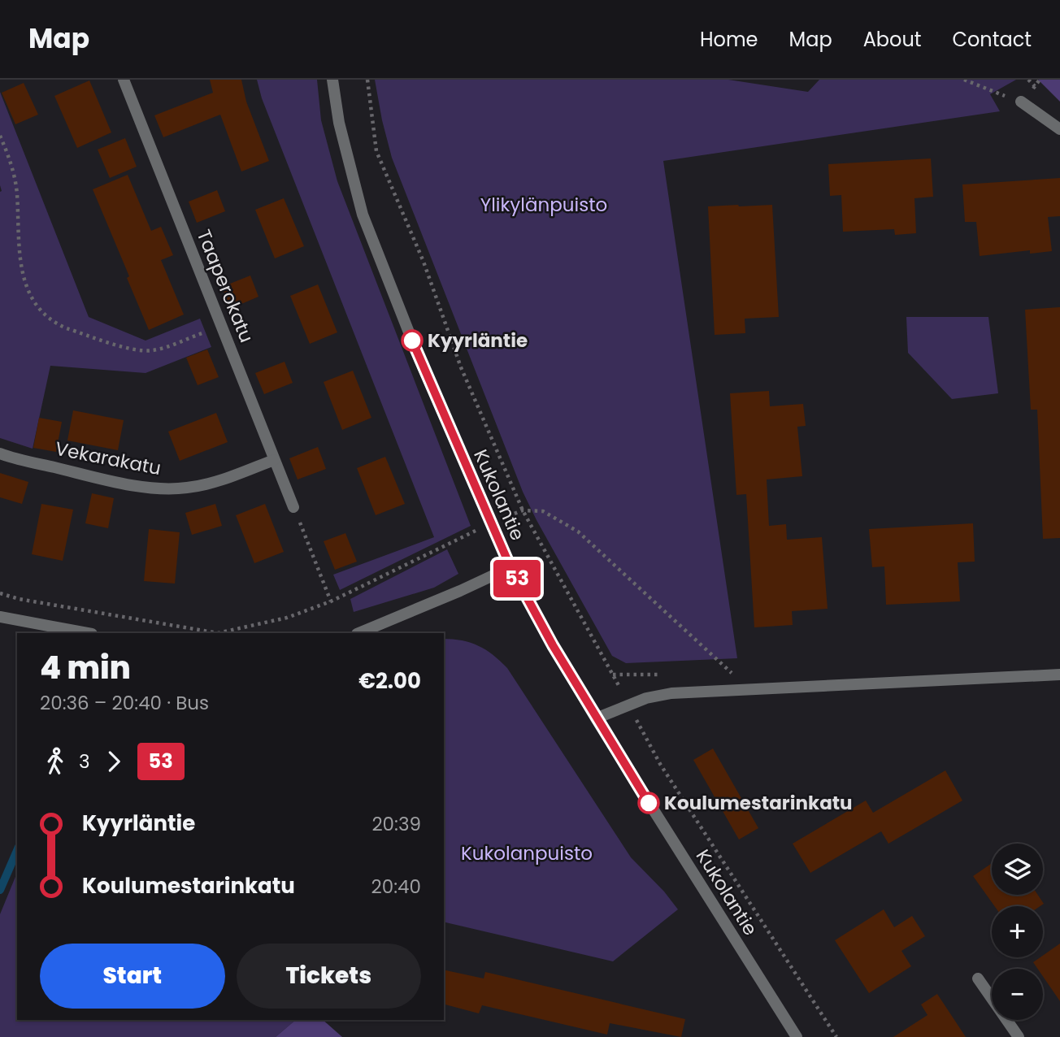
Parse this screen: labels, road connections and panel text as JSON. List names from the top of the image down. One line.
{"streets":{"street":["Taaperokatu","Vekarakatu","Kukolantie"]},"crossings":[["Taaperokatu","Vekarakatu"]],"parks":["Ylikylänpuisto","Kukolanpuisto"],"places":["Kyyrläntie","Koulumestarinkatu"],"lines":["bus line 53"],"page":{"header":"Map","nav":["Home","Map","About","Contact"],"on_map":"53","heading":["4 min","20:36 – 20:40 · Bus","€2.00"],"legs":["3","53"],"list":[{"name":"Kyyrläntie","value":"20:39"},{"name":"Koulumestarinkatu","value":"20:40"}],"map_buttons":["+","−"],"buttons":["Start","Tickets"]}}
